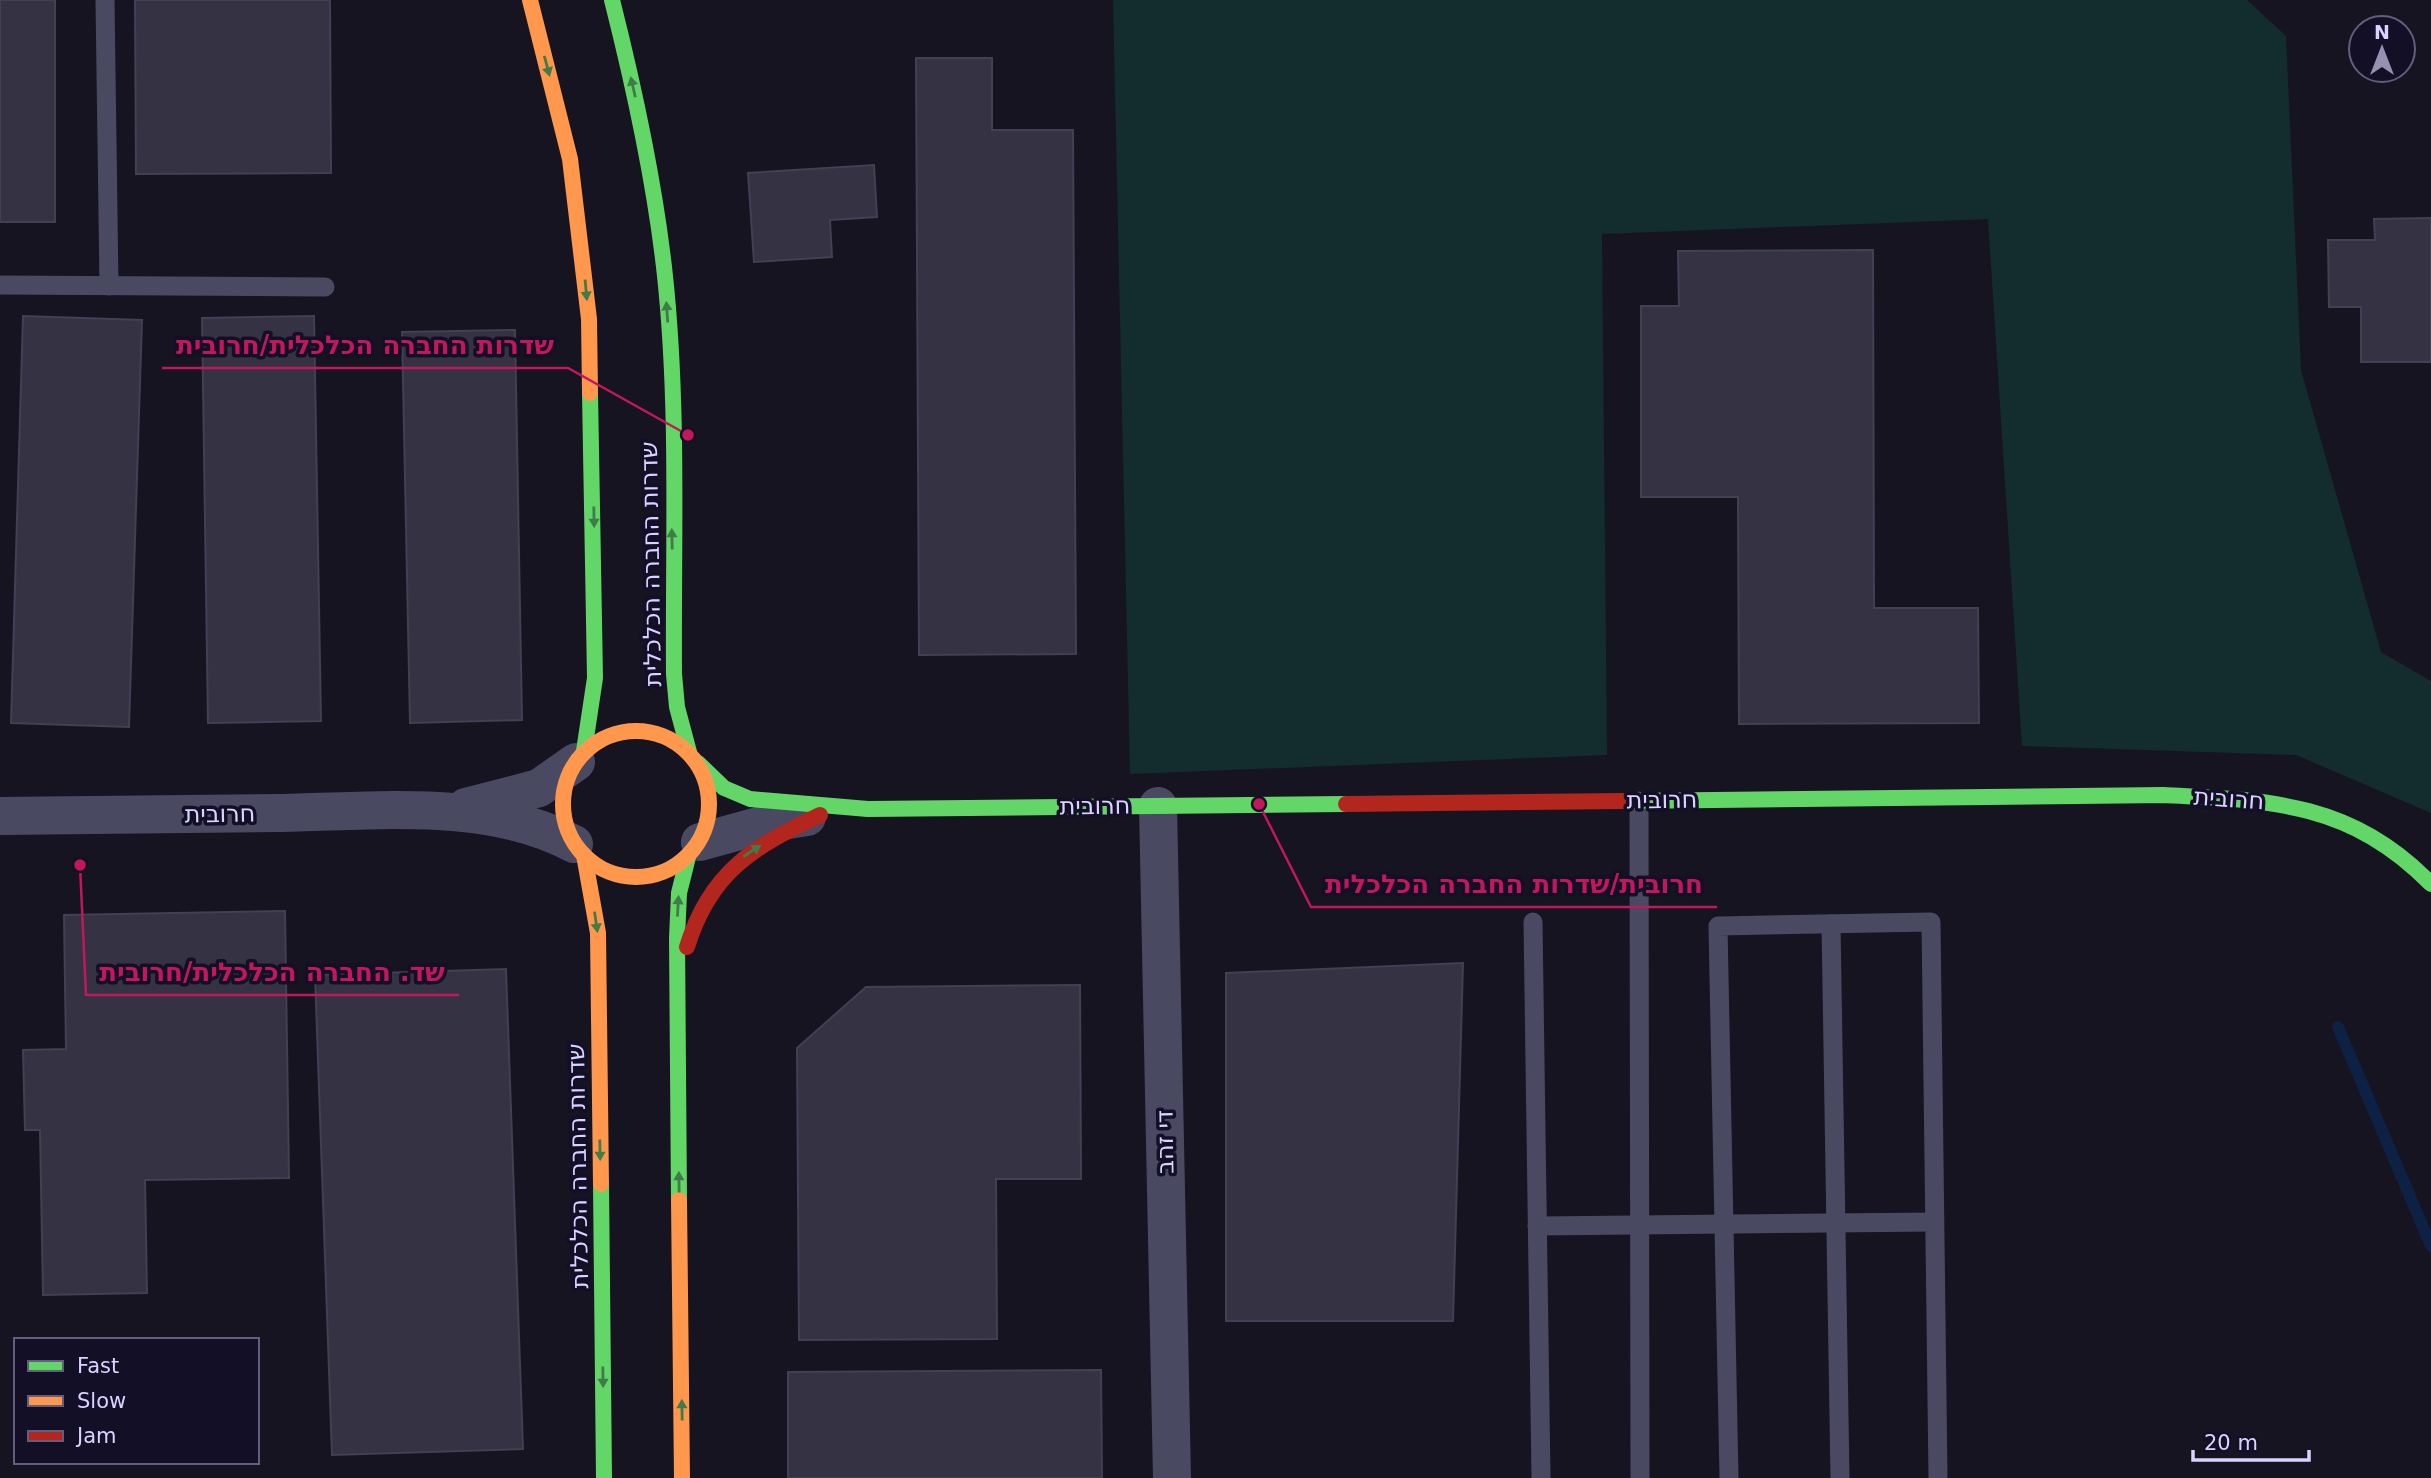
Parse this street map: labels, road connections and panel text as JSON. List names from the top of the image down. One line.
{"streets":{"main road":["שדרות החברה הכלכלית","חרובית"],"street":["די זהב"]},"crossings":[["שדרות החברה הכלכלית","חרובית"],["חרובית","די זהב"]],"places":["שדרות החברה הכלכלית/חרובית","חרובית/שדרות החברה הכלכלית","שד. החברה הכלכלית/חרובית"],"legend":["Fast","Slow","Jam"],"scale_bar":"20 m","north":"top"}
